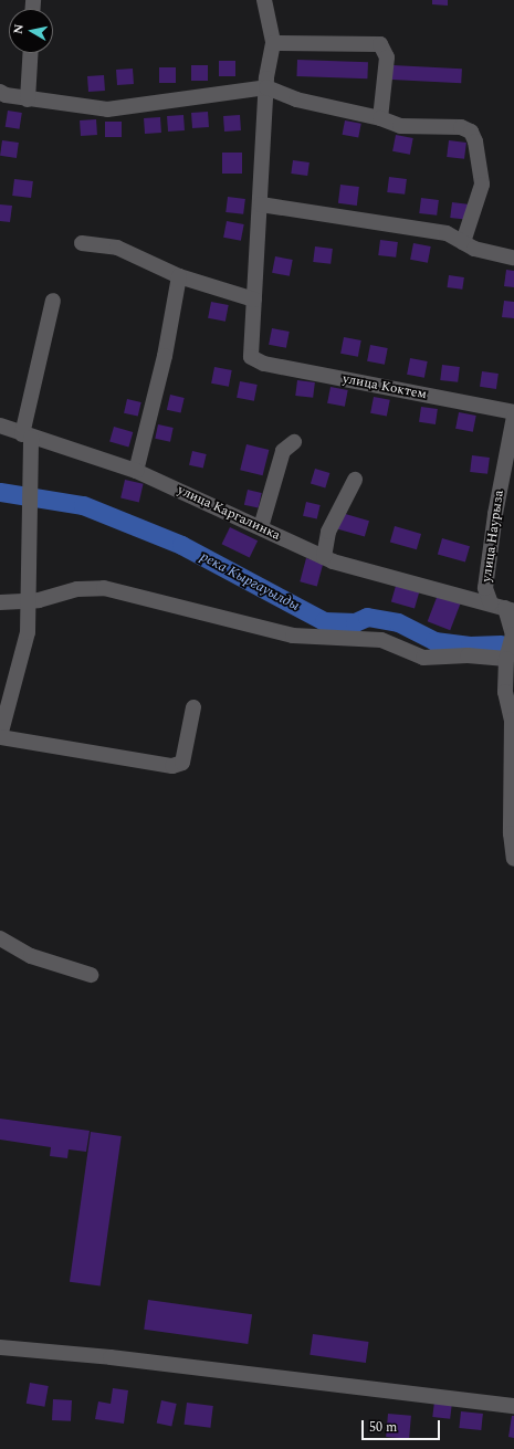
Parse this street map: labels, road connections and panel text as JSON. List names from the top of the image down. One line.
{"streets":{"street":["улица Коктем","улица Каргалинка","улица Наурыза"]},"crossings":[["улица Каргалинка","улица Наурыза"]],"water":["река Кыргауылды"],"scale_bar":"50 m","north":"left"}
